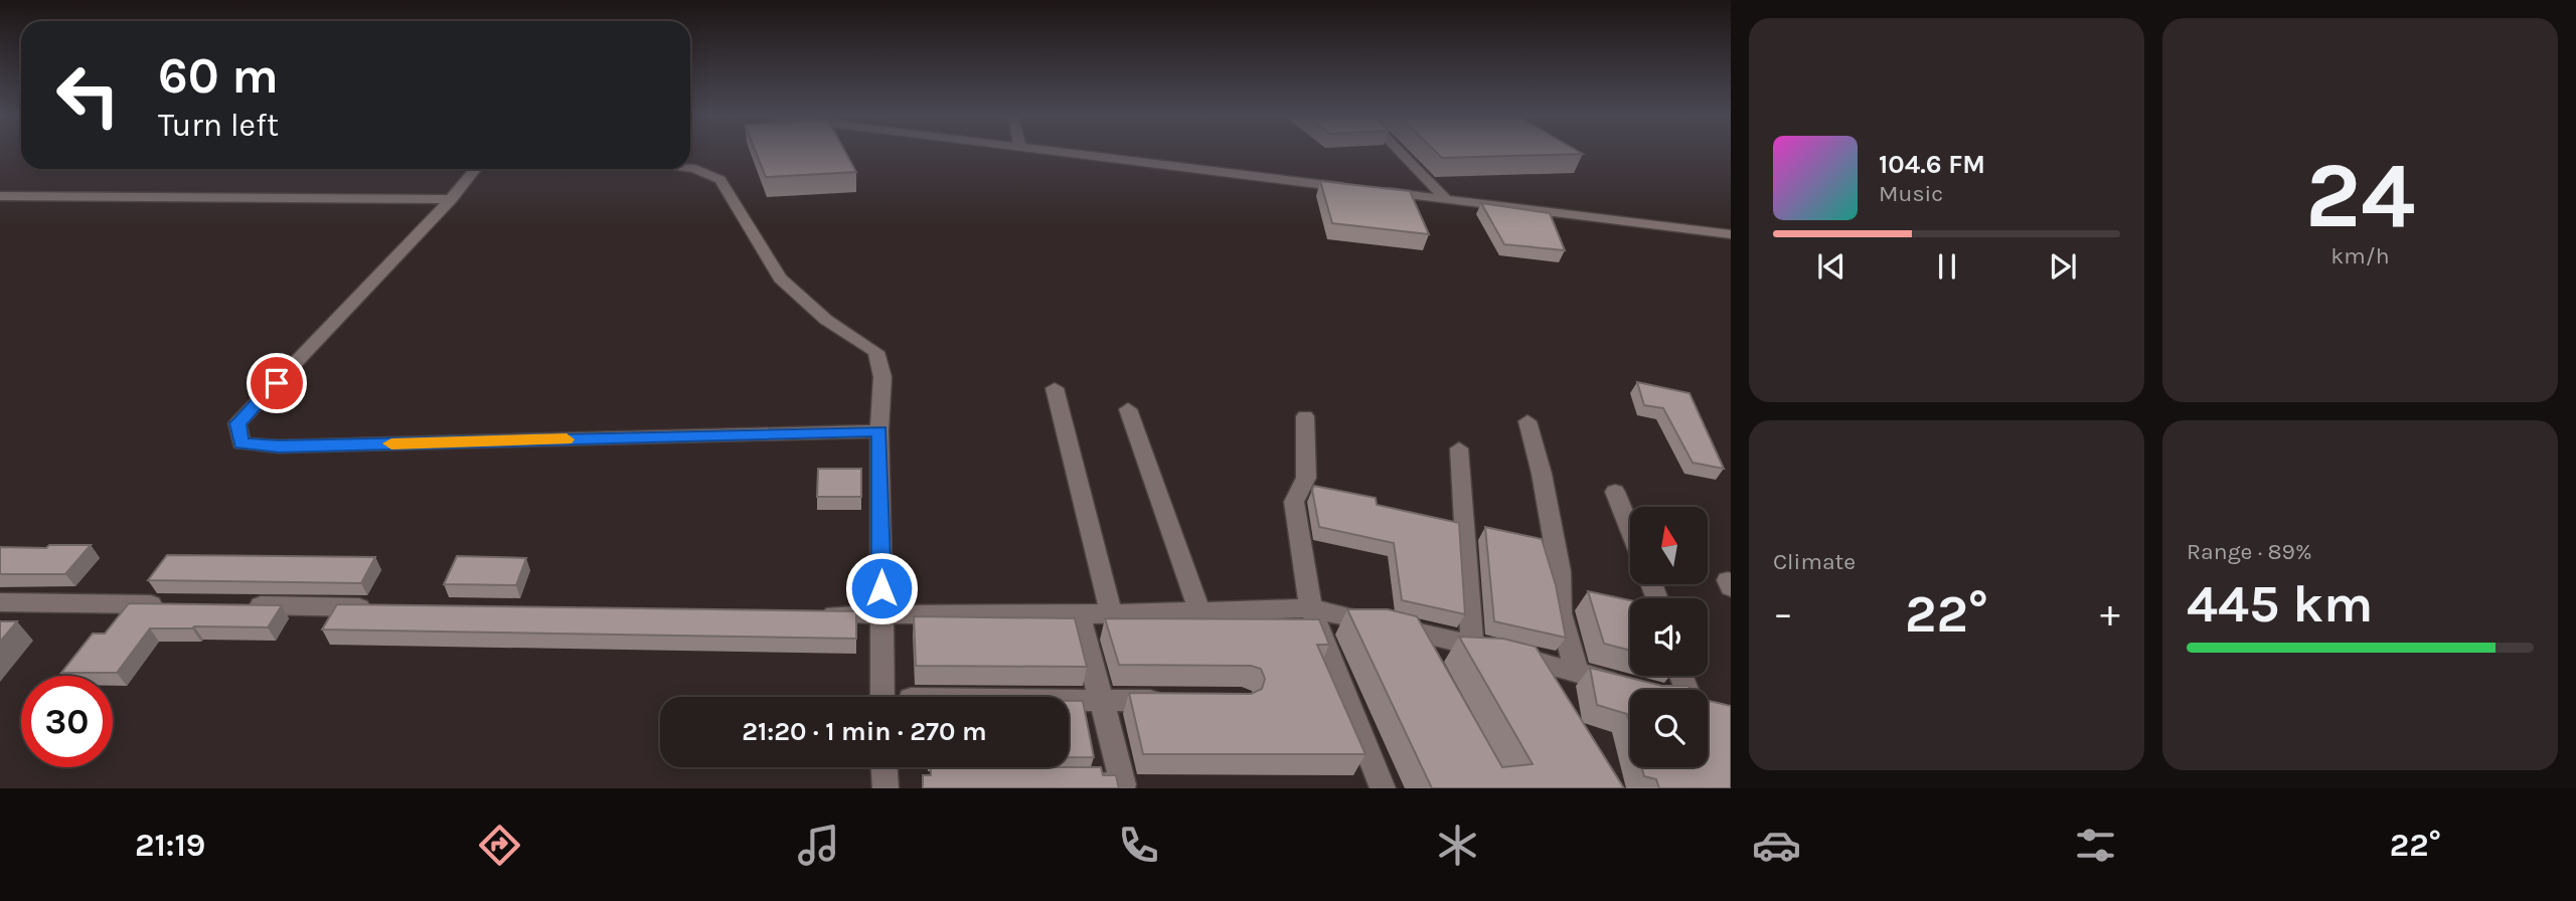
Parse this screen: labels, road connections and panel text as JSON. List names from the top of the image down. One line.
{"north":"top","page":{"tile":[["24","km/h"],"Climate",["Range · 89%","445 km"]],"turn":["60 m","Turn left"],"song":["104.6 FM","Music"],"heat":["−","22°","+"],"limit":"30","trip":"21:20 · 1 min · 270 m","tabs":["21:19","22°"]}}
